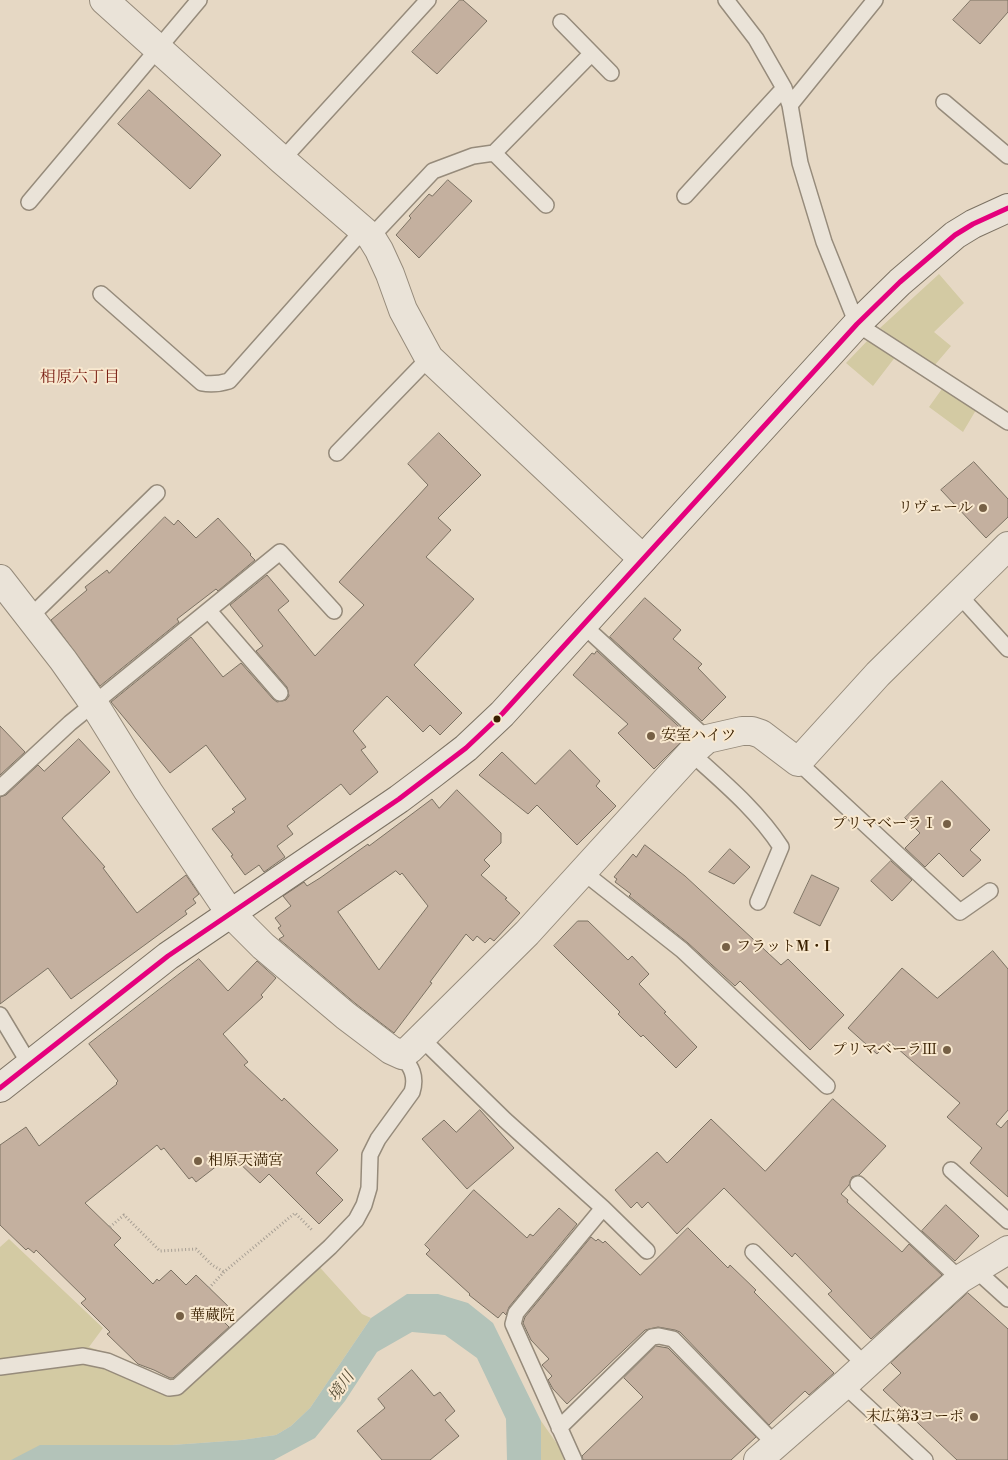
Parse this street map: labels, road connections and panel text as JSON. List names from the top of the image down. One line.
{"districts":["相原六丁目"],"water":["境川"],"places":["リヴェール","安室ハイツ","プリマベーラⅠ","フラットM・I","プリマベーラⅢ","相原天満宮","華蔵院","末広第3コーポ"]}
